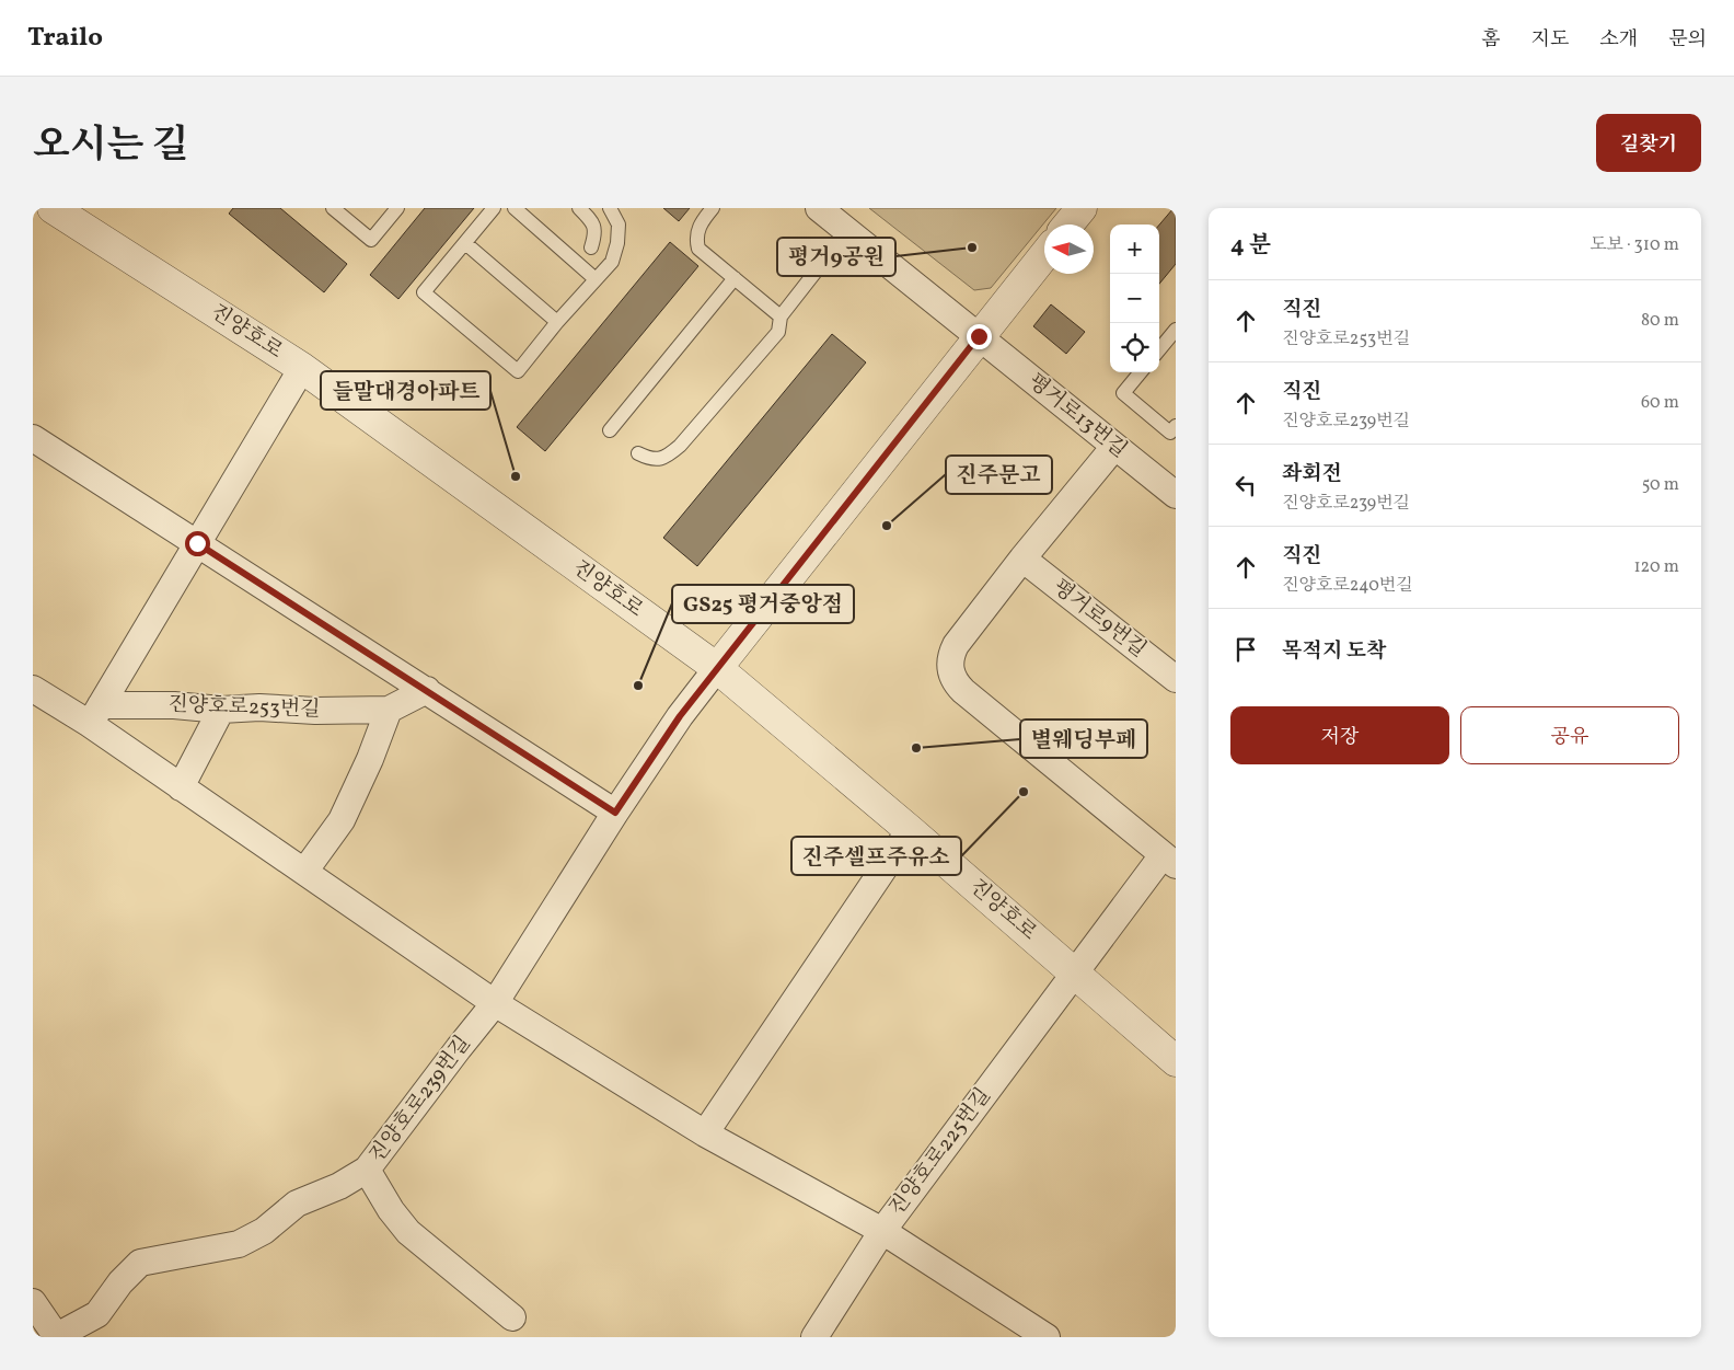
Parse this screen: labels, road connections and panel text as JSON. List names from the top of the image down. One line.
{"streets":{"street":["진양호로","평거로13번길","평거로9번길","진양호로253번길","진양호로239번길","진양호로225번길"]},"crossings":[["진양호로","진양호로239번길"],["진양호로","진양호로225번길"]],"places":["평거9공원","들말대경아파트","진주문고","GS25 평거중앙점","별웨딩부페","진주셀프주유소"],"north":"left","page":{"header":"Trailo","nav":["홈","지도","소개","문의"],"title":"오시는 길","buttons":["길찾기",["저장","공유"]],"heading":["4 분","도보 · 310 m"],"map_buttons":["+","−"],"list":[["직진","진양호로253번길","80 m"],["직진","진양호로239번길","60 m"],["좌회전","진양호로239번길","50 m"],["직진","진양호로240번길","120 m"],"목적지 도착"]}}
